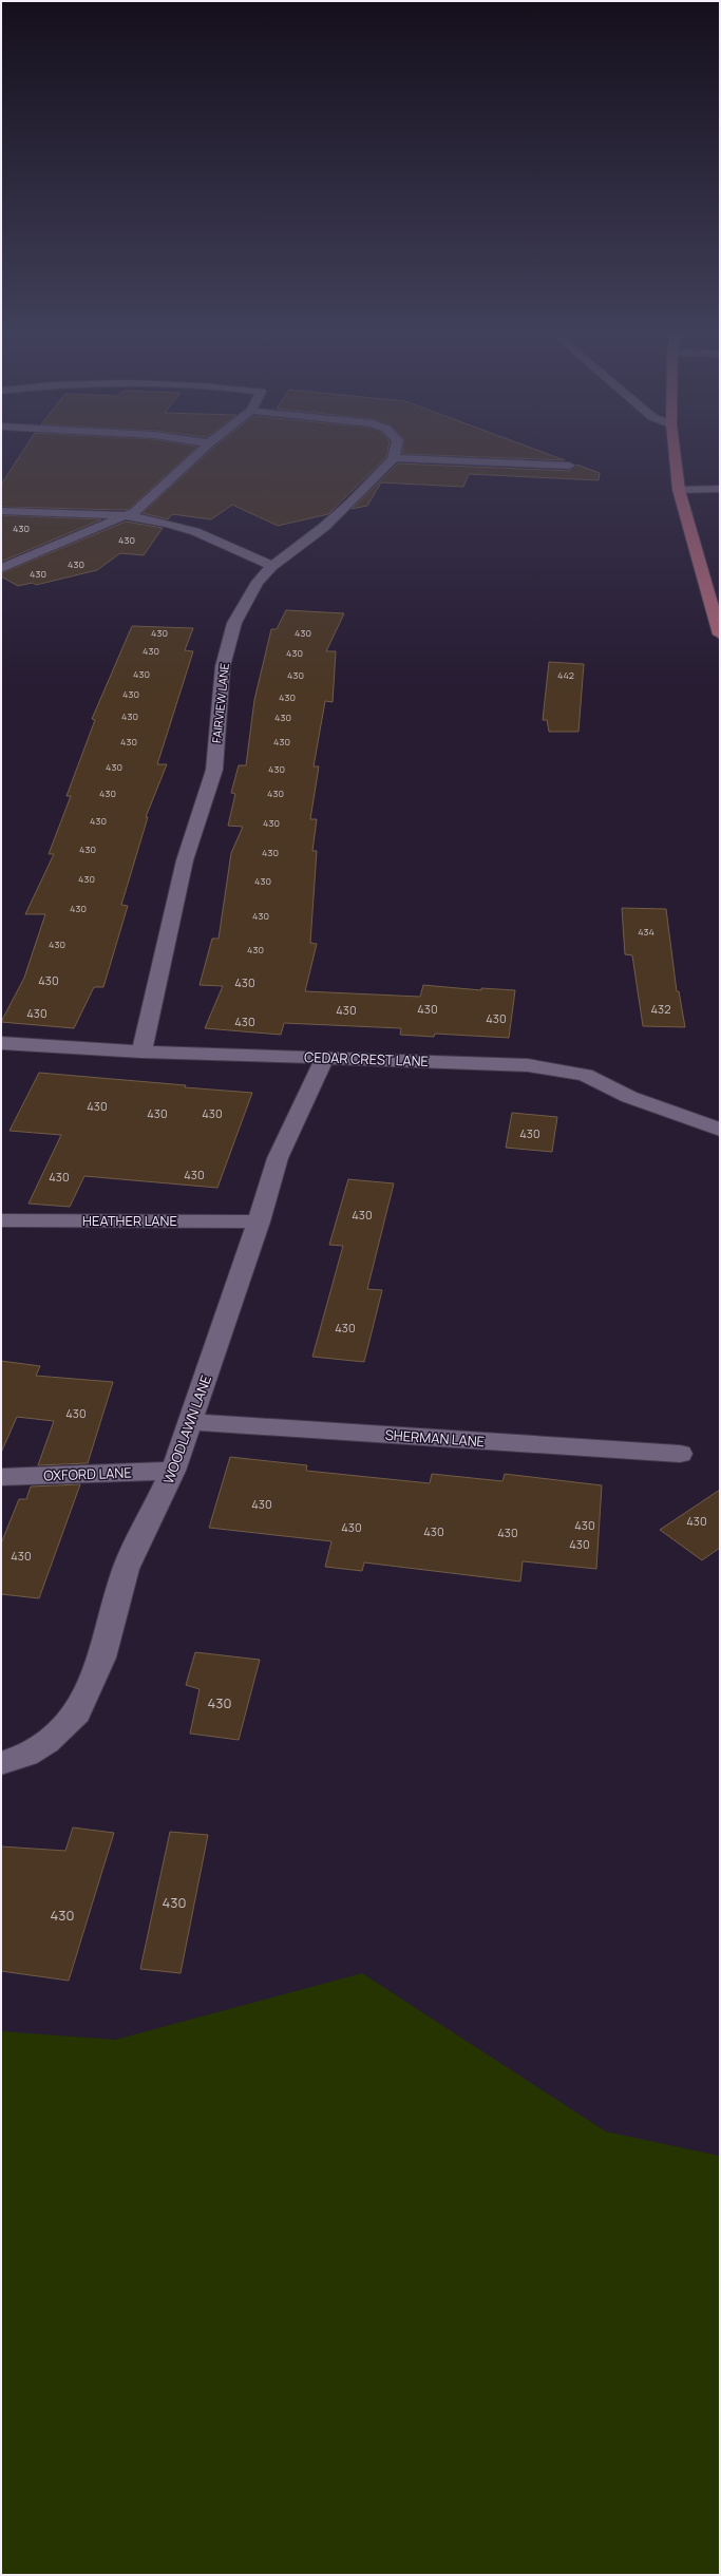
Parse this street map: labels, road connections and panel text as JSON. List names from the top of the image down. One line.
{"streets":{"street":["FAIRVIEW LANE","CEDAR CREST LANE","HEATHER LANE","WOODLAWN LANE","SHERMAN LANE","OXFORD LANE"]},"crossings":[["FAIRVIEW LANE","CEDAR CREST LANE"],["CEDAR CREST LANE","WOODLAWN LANE"],["HEATHER LANE","WOODLAWN LANE"],["WOODLAWN LANE","SHERMAN LANE"],["WOODLAWN LANE","OXFORD LANE"]],"house_numbers":["430","430","430","430","430","430","430","430","430","430","442","430","430","430","430","430","430","430","430","430","430","430","430","430","430","430","430","430","430","434","430","430","430","430","430","432","430","430","430","430","430","430","430","430","430","430","430","430","430","430","430","430","430","430","430","430","430","430","430","430"]}
